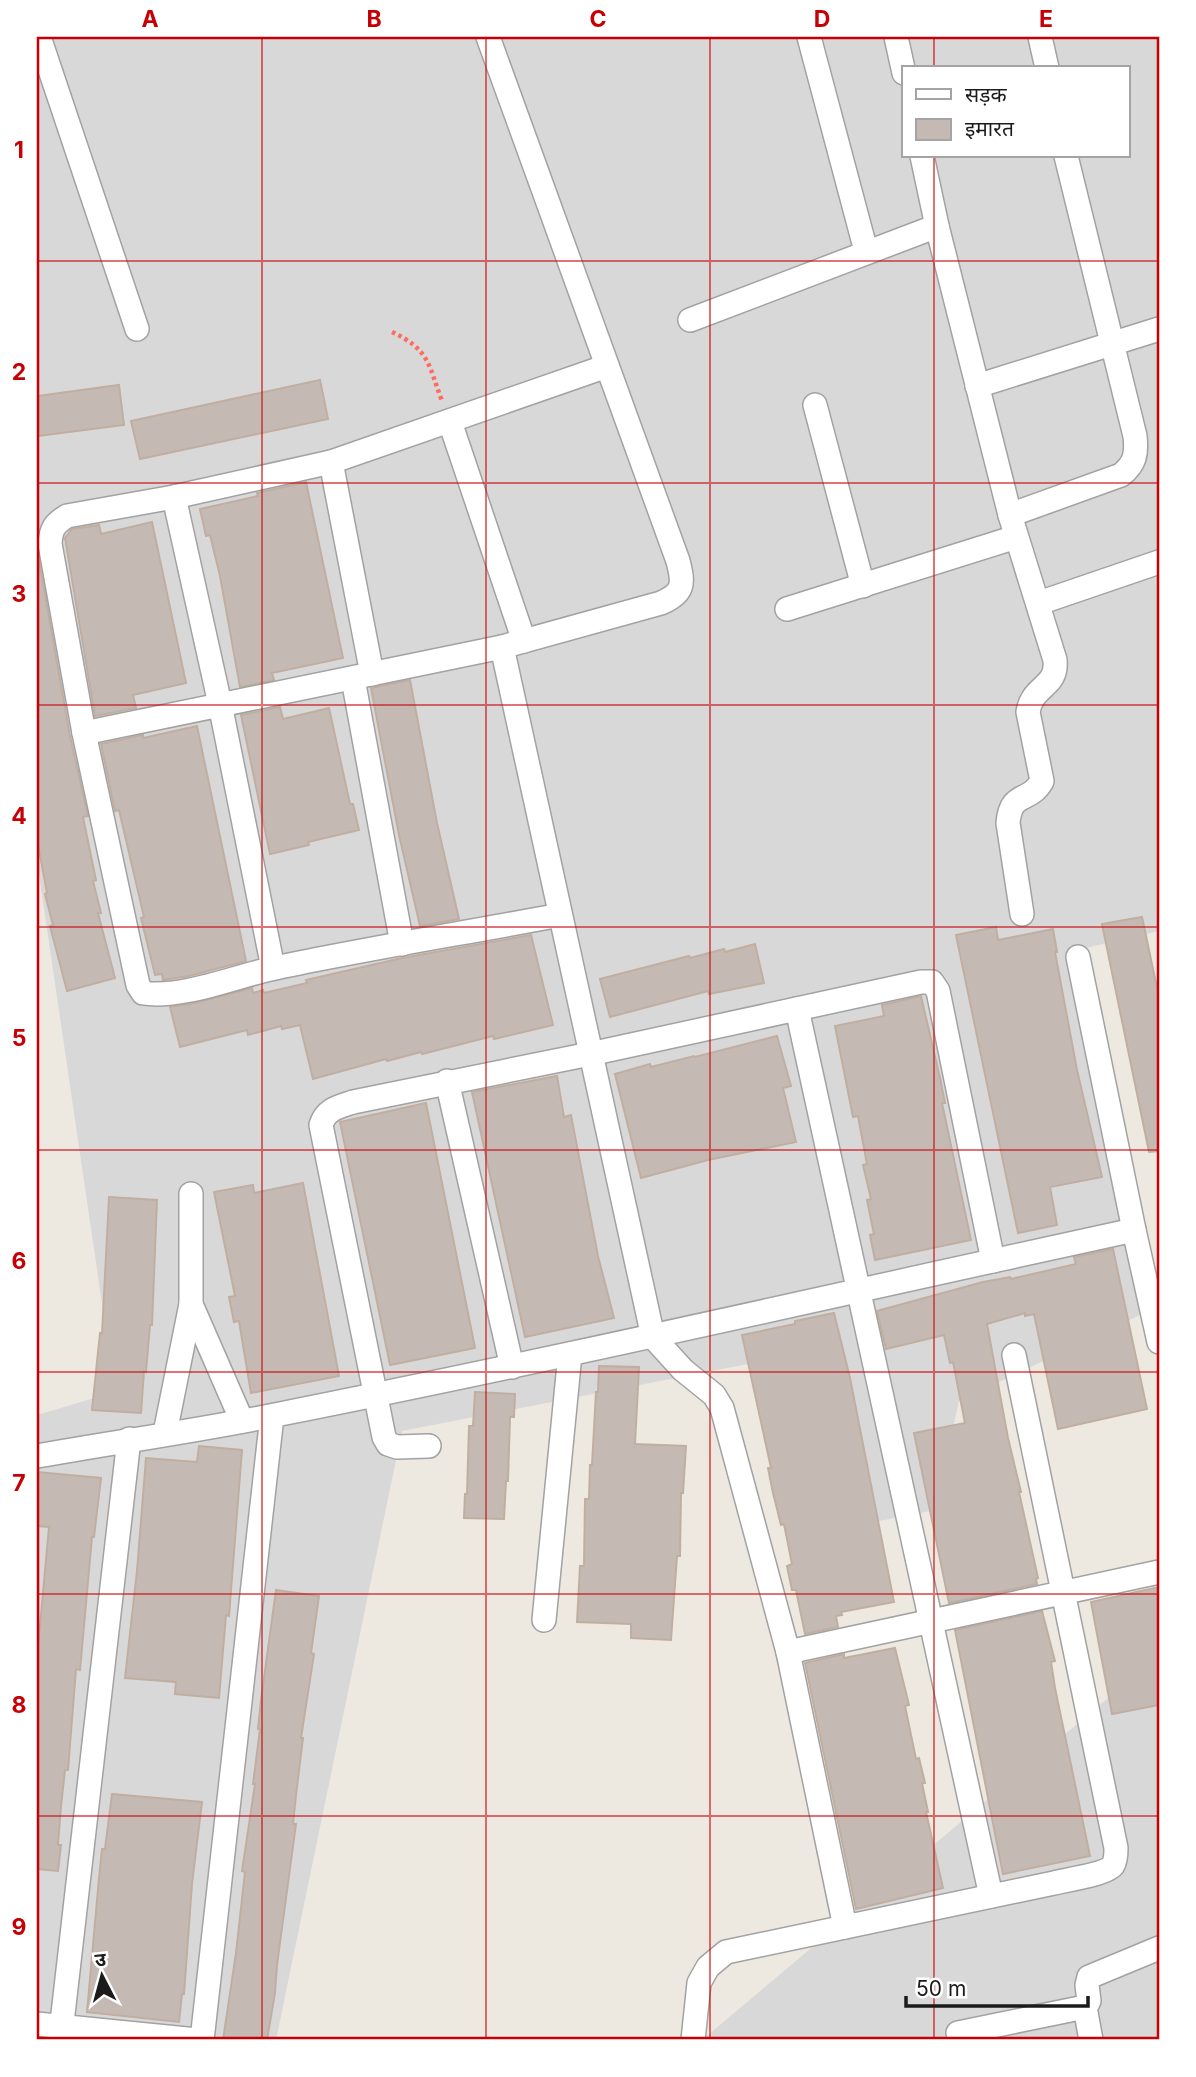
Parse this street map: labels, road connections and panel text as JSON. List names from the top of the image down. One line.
{"legend":["सड़क","इमारत"],"scale_bar":"50 m","north":"top","grid":{"columns":["A","B","C","D","E"],"rows":["1","2","3","4","5","6","7","8","9"]}}
